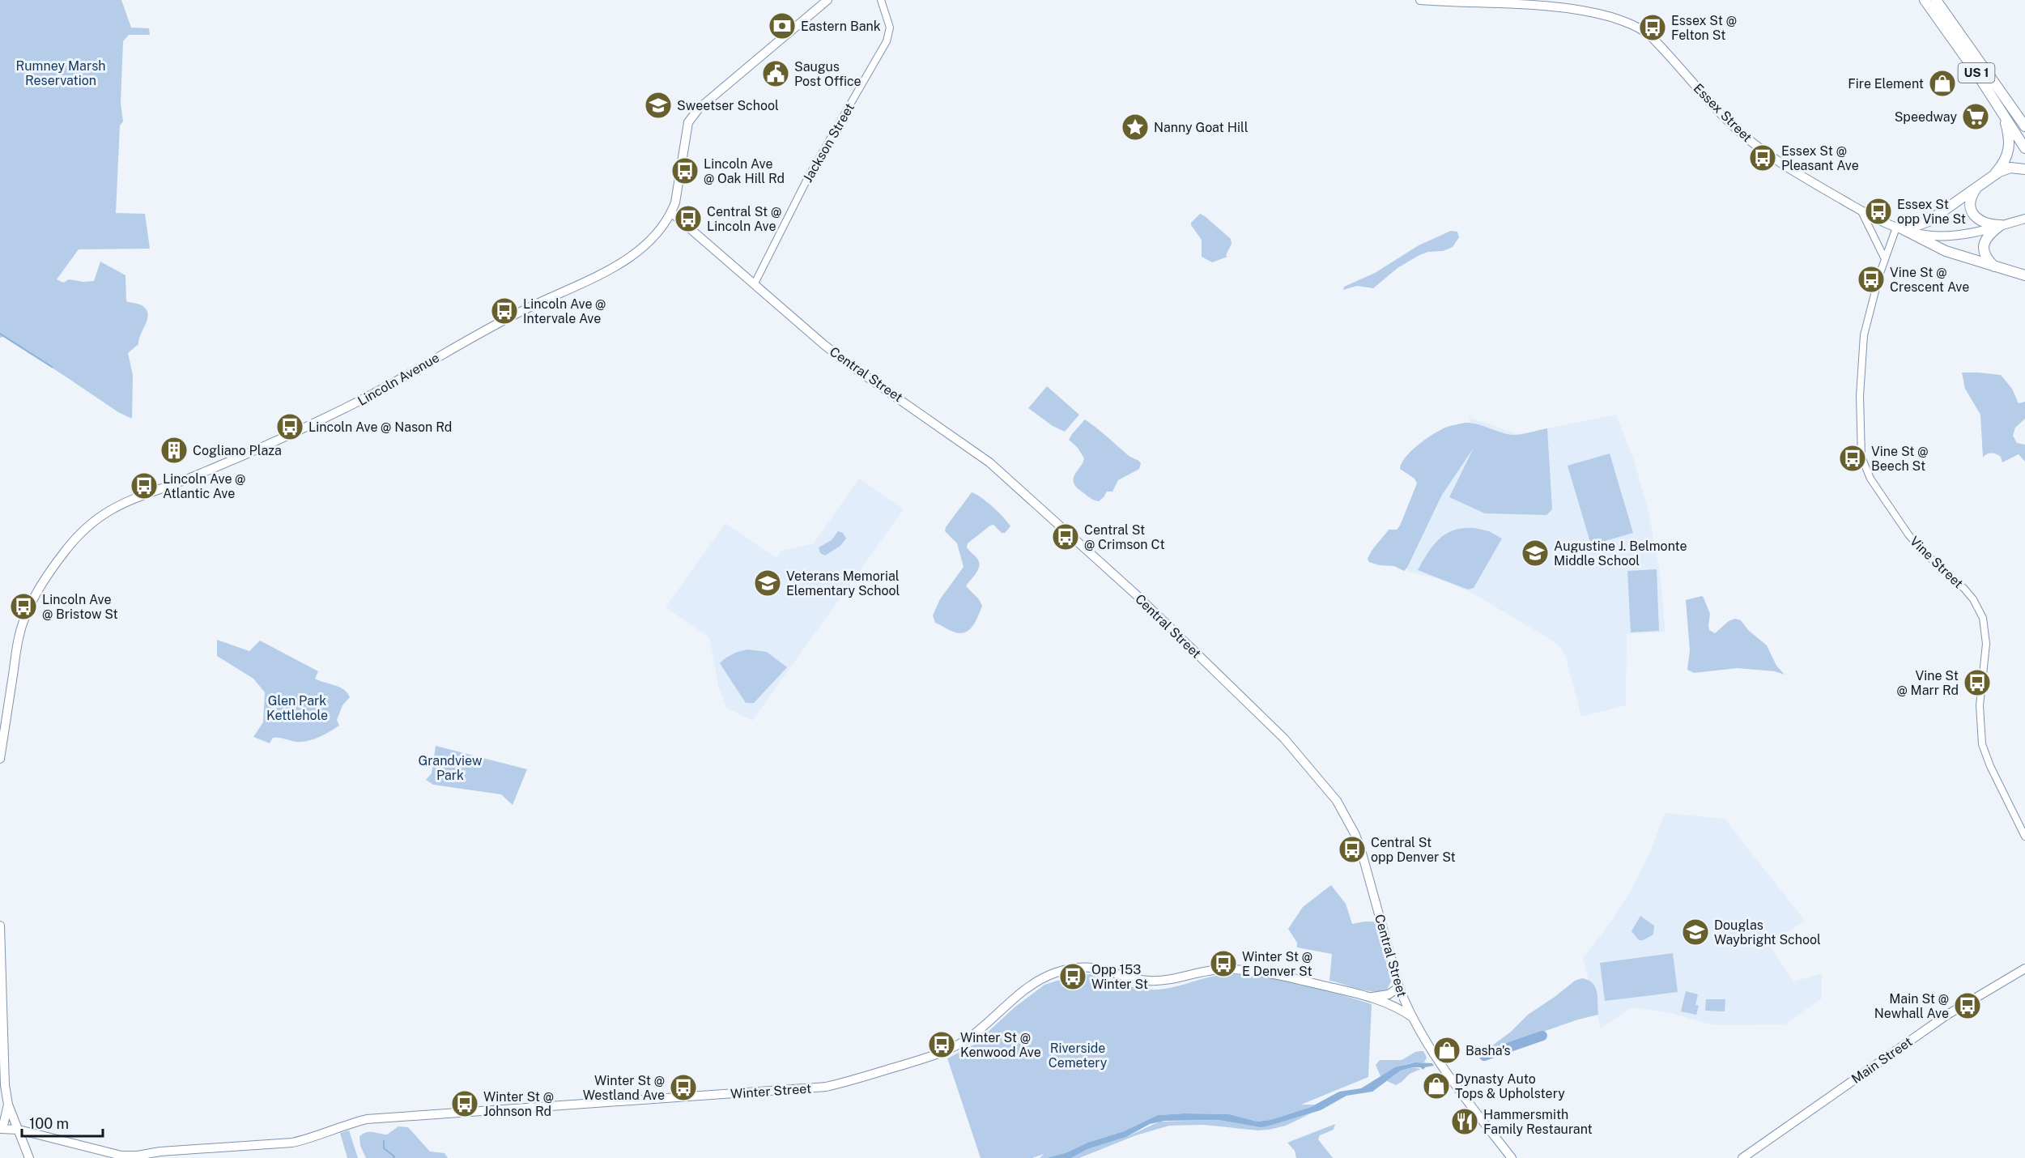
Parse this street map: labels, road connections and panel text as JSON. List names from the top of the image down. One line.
{"streets":{"highway":["US 1"],"main road":["Essex Street","Central Street","Lincoln Avenue","Main Street","Winter Street"],"street":["Jackson Street","Vine Street"]},"crossings":[["Essex Street","Vine Street"],["Jackson Street","Central Street"],["Central Street","Lincoln Avenue"],["Central Street","Winter Street"]],"parks":["Rumney Marsh Reservation","Glen Park Kettlehole","Grandview Park","Riverside Cemetery"],"places":{"bank":["Eastern Bank"],"bus stop":["Essex St @ Felton St","Essex St @ Pleasant Ave","Lincoln Ave @ Oak Hill Rd","Essex St opp Vine St","Central St @ Lincoln Ave","Vine St @ Crescent Ave","Lincoln Ave @ Intervale Ave","Lincoln Ave @ Nason Rd","Vine St @ Beech St","Lincoln Ave @ Atlantic Ave","Central St @ Crimson Ct","Lincoln Ave @ Bristow St","Vine St @ Marr Rd","Central St opp Denver St","Winter St @ E Denver St","Opp 153 Winter St","Main St @ Newhall Ave","Winter St @ Kenwood Ave","Winter St @ Westland Ave","Winter St @ Johnson Rd"],"public building":["Saugus Post Office"],"shop":["Fire Element","Basha's","Dynasty Auto Tops & Upholstery"],"school or university":["Sweetser School","Augustine J. Belmonte Middle School","Veterans Memorial Elementary School","Douglas Waybright School"],"supermarket":["Speedway"],"place":["Nanny Goat Hill"],"building":["Cogliano Plaza"],"restaurant":["Hammersmith Family Restaurant"]},"scale_bar":"100 m"}
